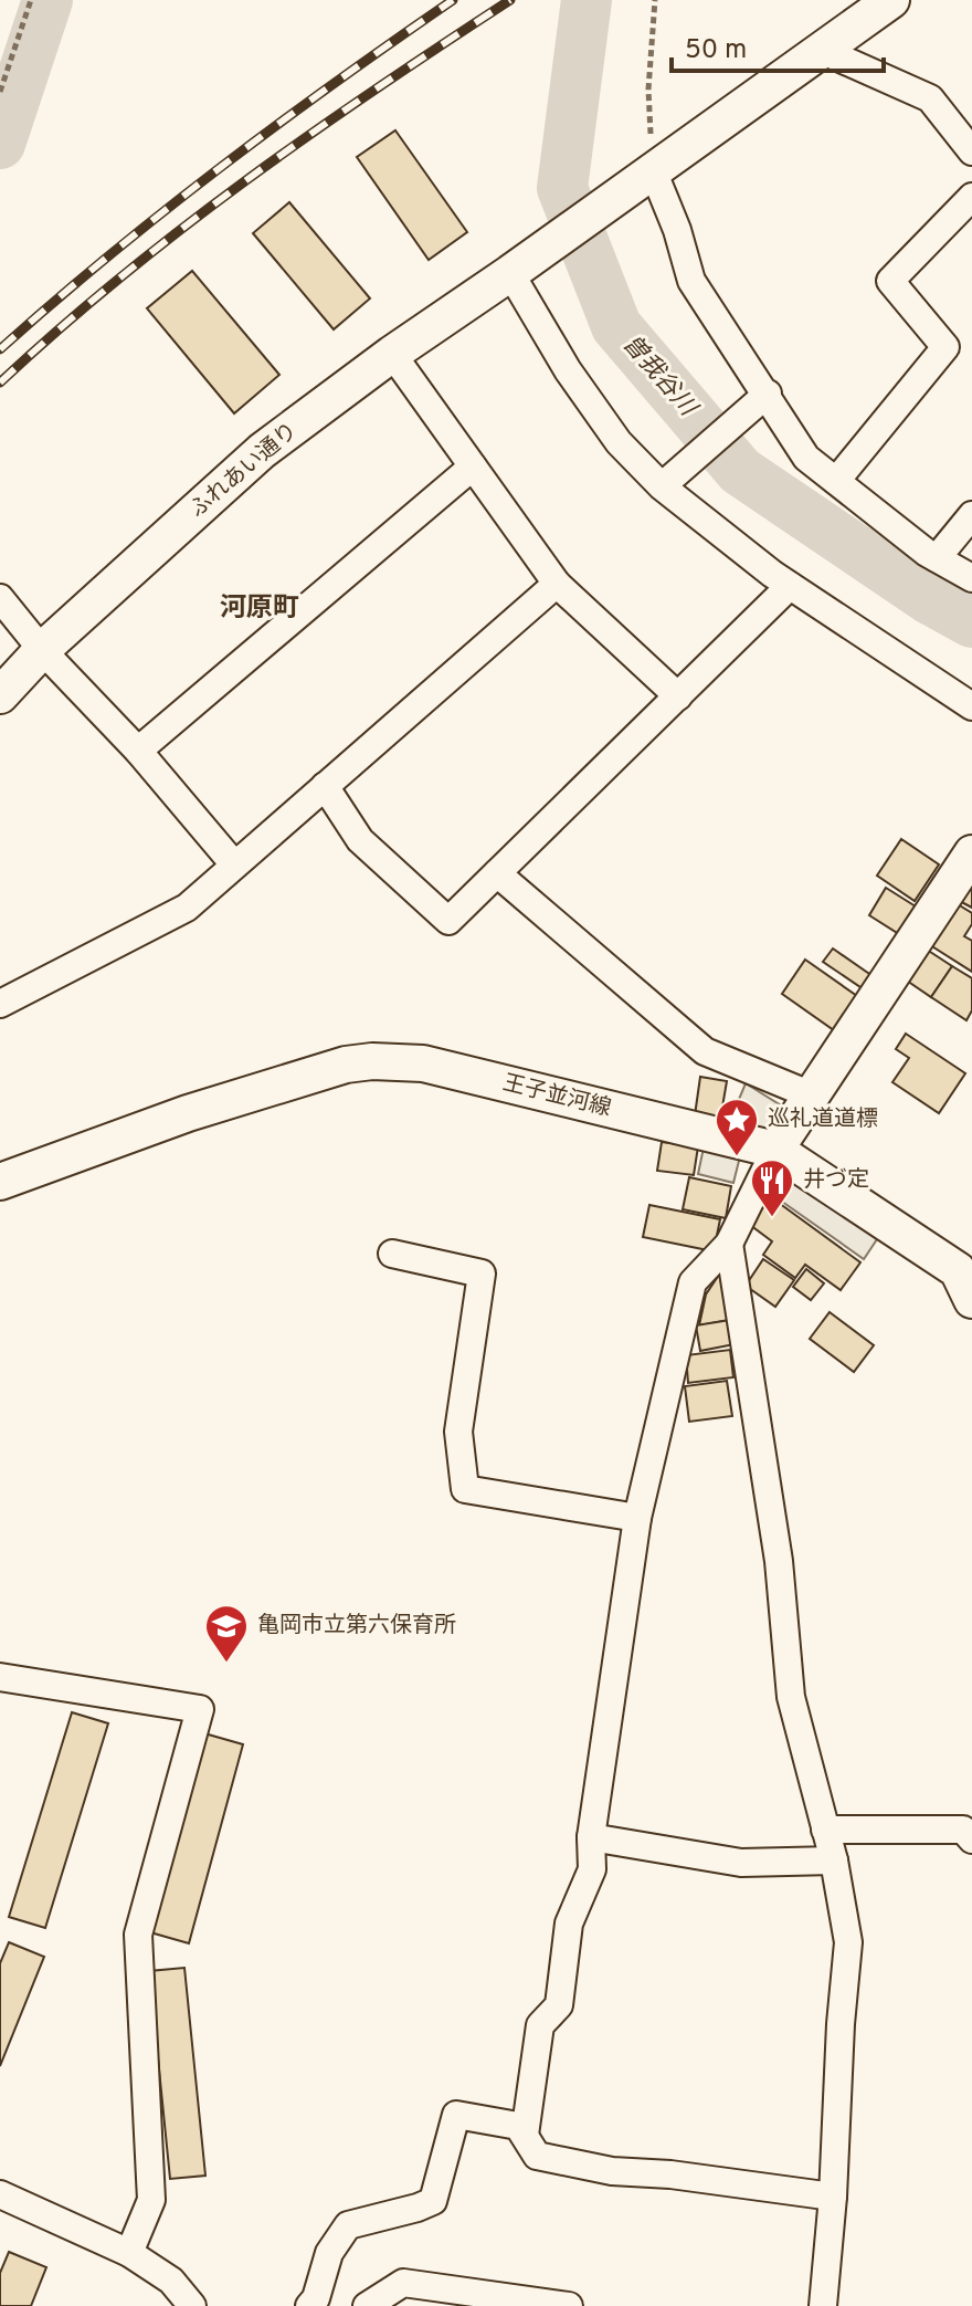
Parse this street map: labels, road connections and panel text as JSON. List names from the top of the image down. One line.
{"streets":{"street":["ふれあい通り","王子並河線"]},"districts":["河原町"],"water":["曽我谷川"],"places":{"place":["巡礼道道標"],"restaurant":["井づ定"],"school or university":["亀岡市立第六保育所"]},"scale_bar":"50 m"}
